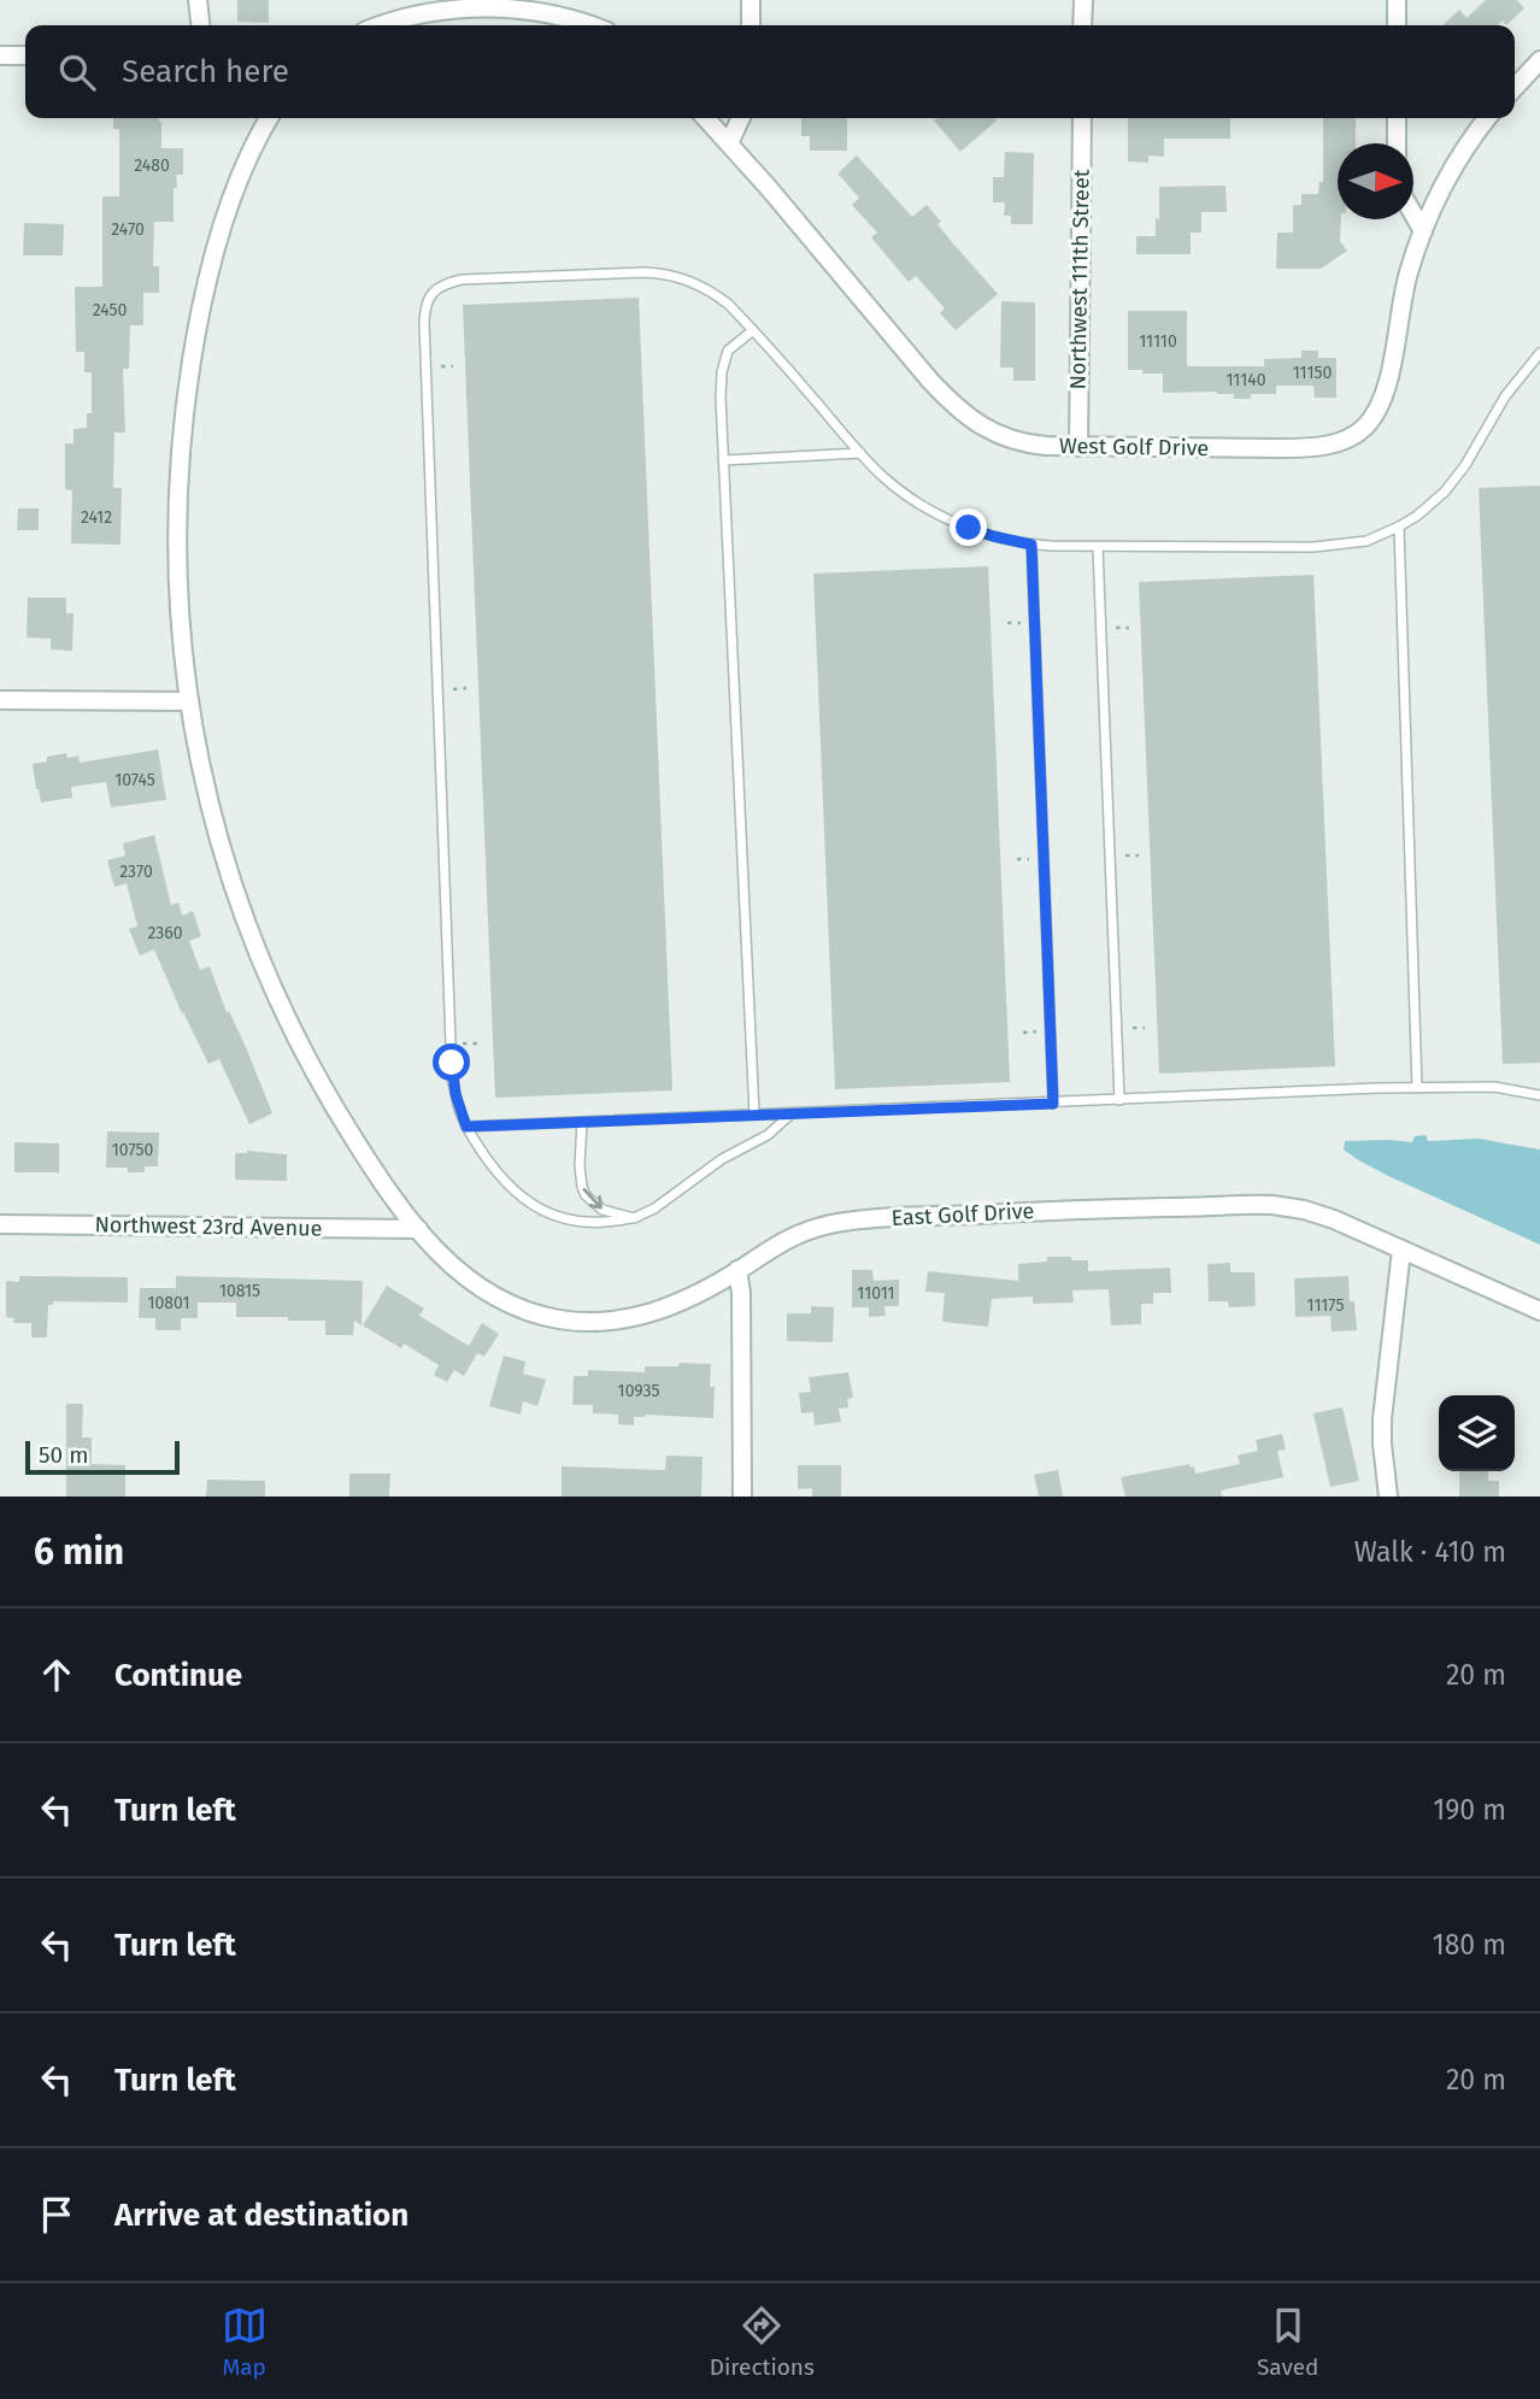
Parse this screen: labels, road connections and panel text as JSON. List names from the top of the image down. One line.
{"streets":{"street":["Northwest 111th Street","West Golf Drive","East Golf Drive","Northwest 23rd Avenue"]},"crossings":[["Northwest 111th Street","West Golf Drive"],["East Golf Drive","Northwest 23rd Avenue"]],"house_numbers":["2480","2470","2450","11110","11150","11140","2412","10745","2370","2360","10750","10815","11011","10801","11175","10935"],"scale_bar":"50 m","north":"right","page":{"search":"Search here","scale":"50 m","heading":["6 min","Walk · 410 m"],"list":[["Continue","20 m"],["Turn left","190 m"],["Turn left","180 m"],["Turn left","20 m"],"Arrive at destination"],"nav":["Map","Directions","Saved"]}}
